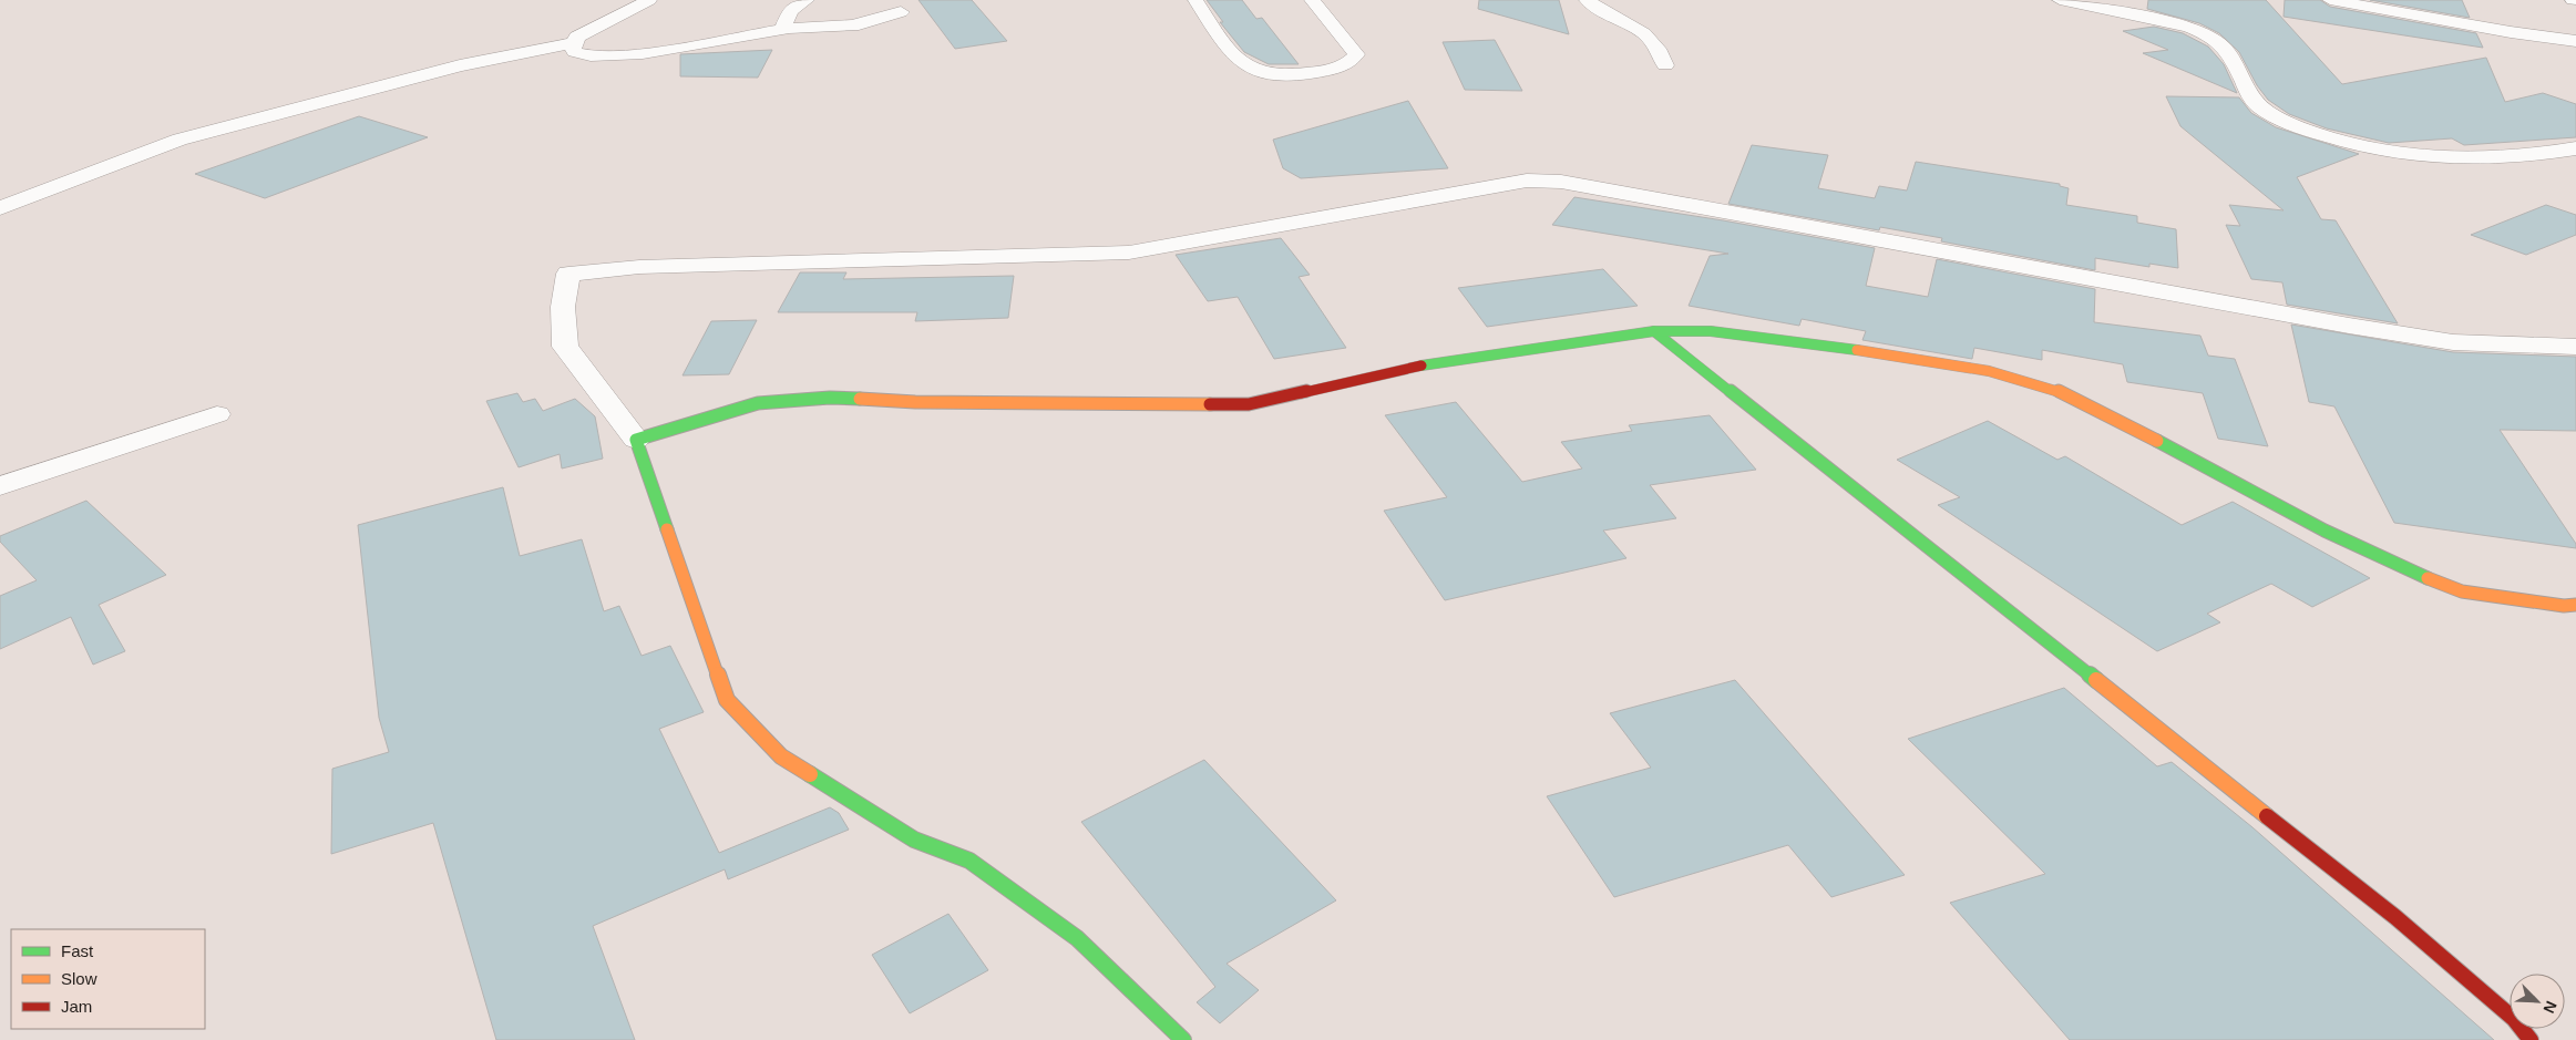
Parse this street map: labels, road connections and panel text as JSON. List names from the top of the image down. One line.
{"legend":["Fast","Slow","Jam"],"north":"bottom right"}
